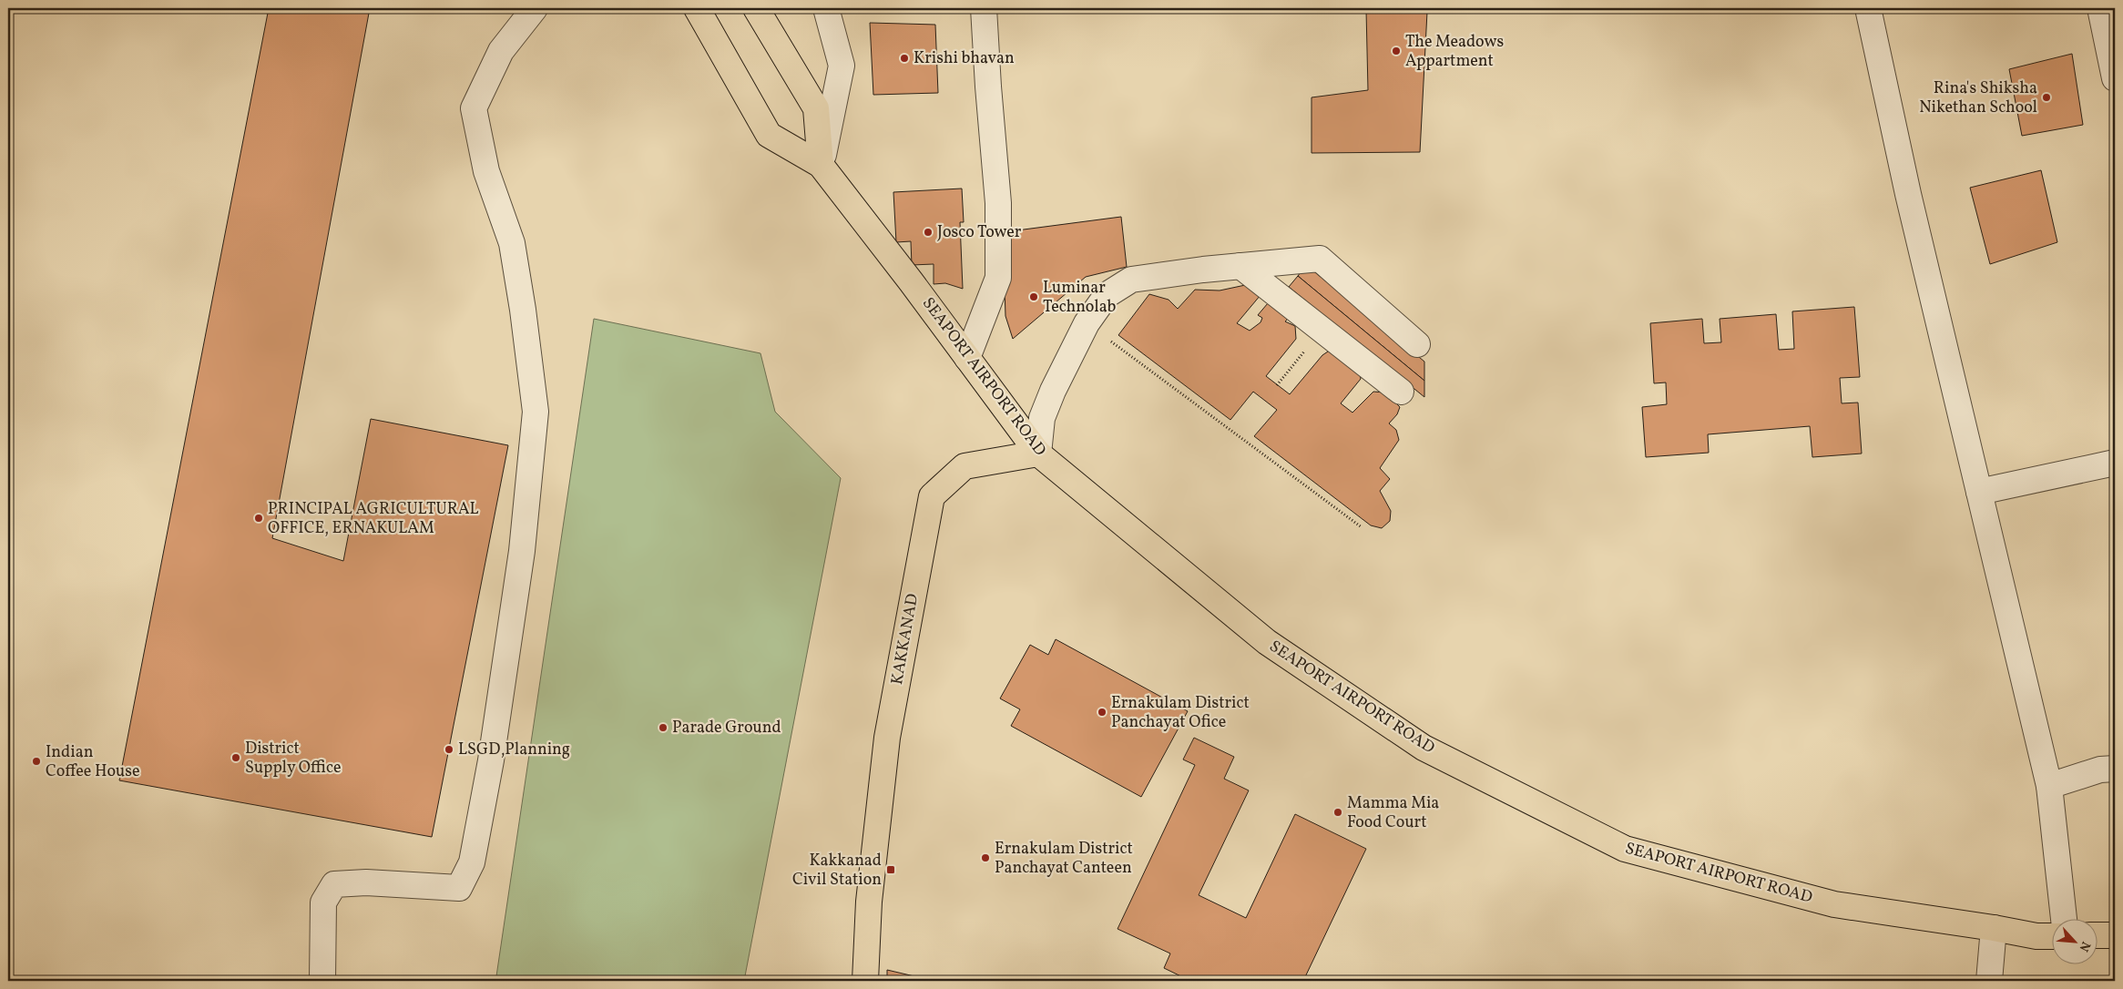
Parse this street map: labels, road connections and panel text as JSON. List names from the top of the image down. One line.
{"streets":{"main road":["SEAPORT AIRPORT ROAD","KAKKANAD"]},"crossings":[["SEAPORT AIRPORT ROAD","KAKKANAD"]],"places":{"other":["The Meadows Appartment","Krishi bhavan","Rina's Shiksha Nikethan School","Josco Tower","Luminar Technolab","PRINCIPAL AGRICULTURAL OFFICE, ERNAKULAM","Ernakulam District Panchayat Ofice","Parade Ground","LSGD,Planning","District Supply Office","Indian Coffee House","Mamma Mia Food Court","Ernakulam District Panchayat Canteen"],"transit":["Kakkanad Civil Station"]},"north":"bottom right"}
